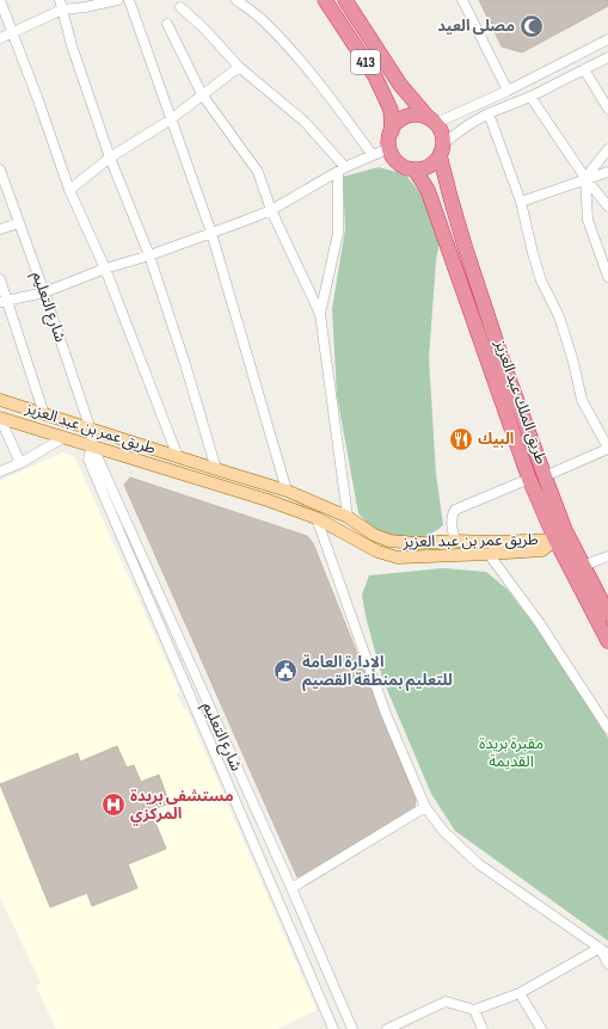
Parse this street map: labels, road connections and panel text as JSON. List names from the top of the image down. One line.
{"streets":{"highway":["413","طريق الملك عبد العزيز"],"main road":["طريق عمر بن عبد العزيز"],"street":["شارع التعليم"]},"crossings":[["413","طريق الملك عبد العزيز"],["شارع التعليم","طريق عمر بن عبد العزيز"],["طريق الملك عبد العزيز","طريق عمر بن عبد العزيز"]],"parks":["مقبرة بريدة القديمة"],"places":{"mosque":["مصلى العيد"],"restaurant":["البيك"],"public building":["الإدارة العامة للتعليم بمنطقة القصيم"],"hospital":["مستشفى بريدة المركزي"]}}
